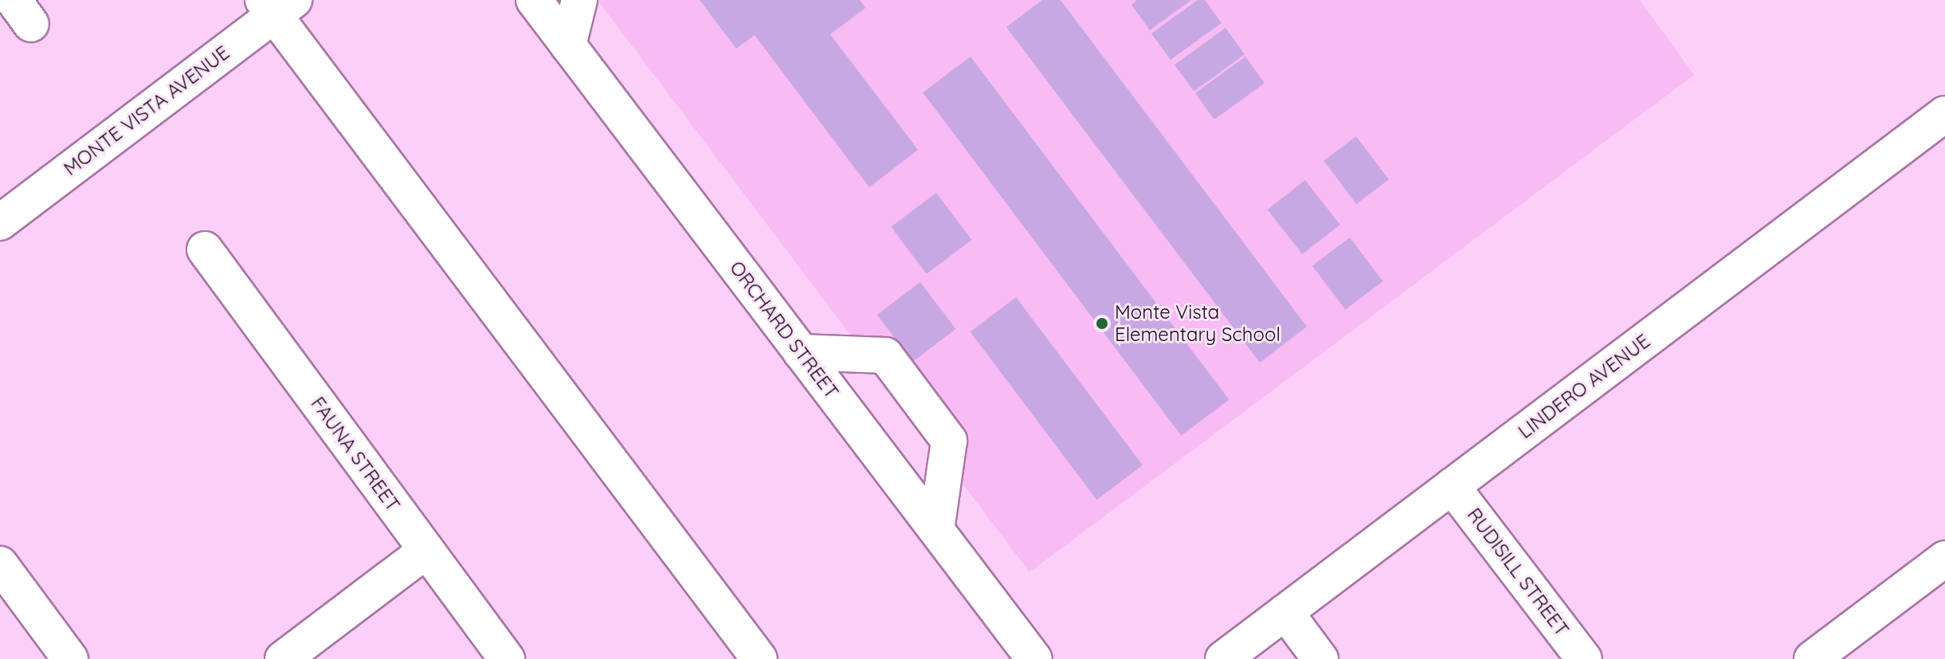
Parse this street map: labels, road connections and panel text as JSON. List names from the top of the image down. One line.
{"streets":{"street":["MONTE VISTA AVENUE","ORCHARD STREET","LINDERO AVENUE","FAUNA STREET","RUDISILL STREET"]},"crossings":[["LINDERO AVENUE","RUDISILL STREET"]],"places":["Monte Vista Elementary School"]}
